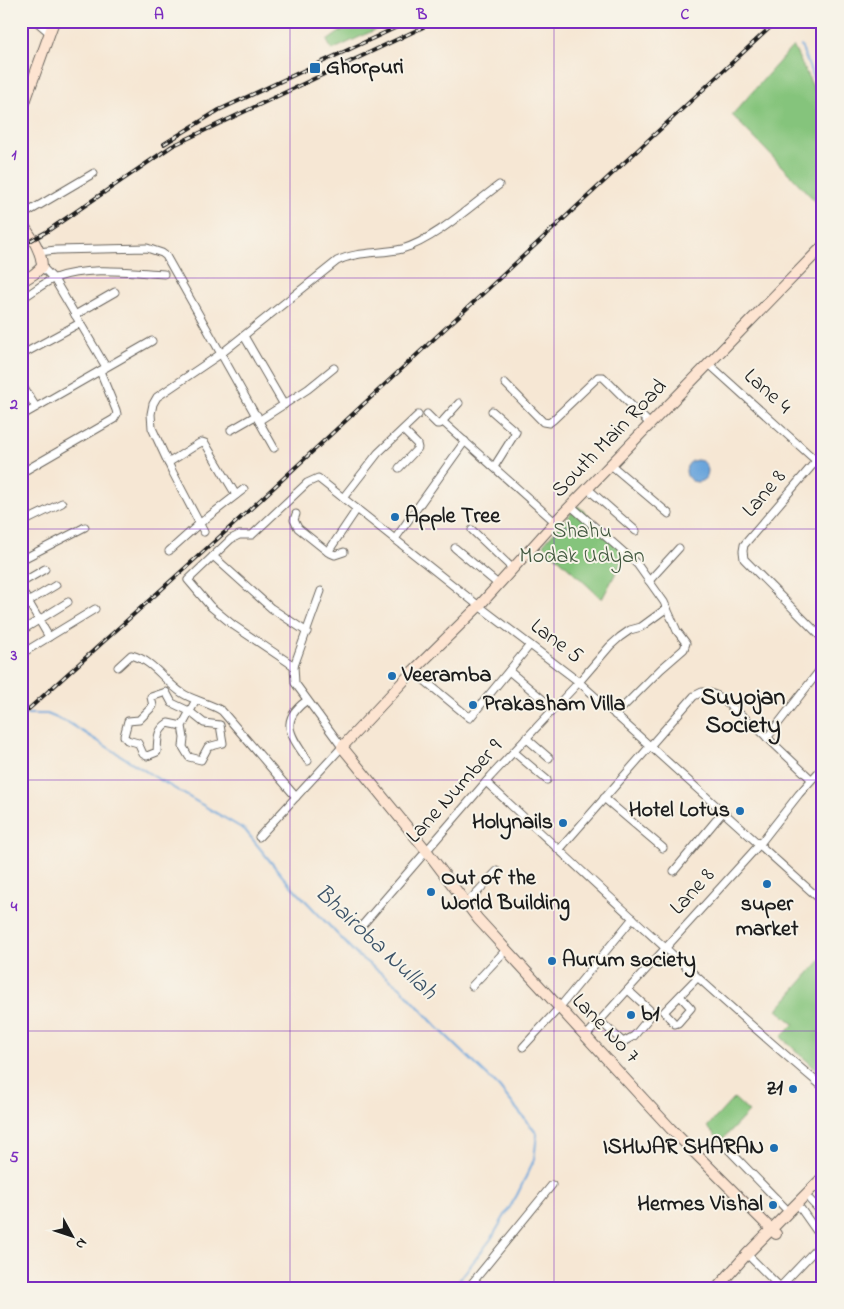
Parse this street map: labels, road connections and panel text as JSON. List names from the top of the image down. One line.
{"streets":{"main road":["South Main Road","Lane No 7"],"street":["Lane 4","Lane 8","Lane 5","Lane Number 9"]},"crossings":[["Lane 4","South Main Road"],["Lane 4","Lane 8"],["South Main Road","Lane 5"],["South Main Road","Lane No 7"],["Lane 8","Lane 5"],["Lane 8","Lane No 7"],["Lane 5","Lane Number 9"],["Lane Number 9","Lane No 7"]],"districts":["Suyojan Society"],"water":["Bhairoba Nullah"],"parks":["Shahu Modak Udyan"],"places":{"transit":["Ghorpuri"],"other":["Apple Tree","Veeramba","Prakasham Villa","Hotel Lotus","Holynails","super market","Out of the World Building","Aurum society","b1","z1","ISHWAR SHARAN","Hermes Vishal"]},"north":"bottom right","grid":{"columns":["A","B","C"],"rows":["1","2","3","4","5"]}}
